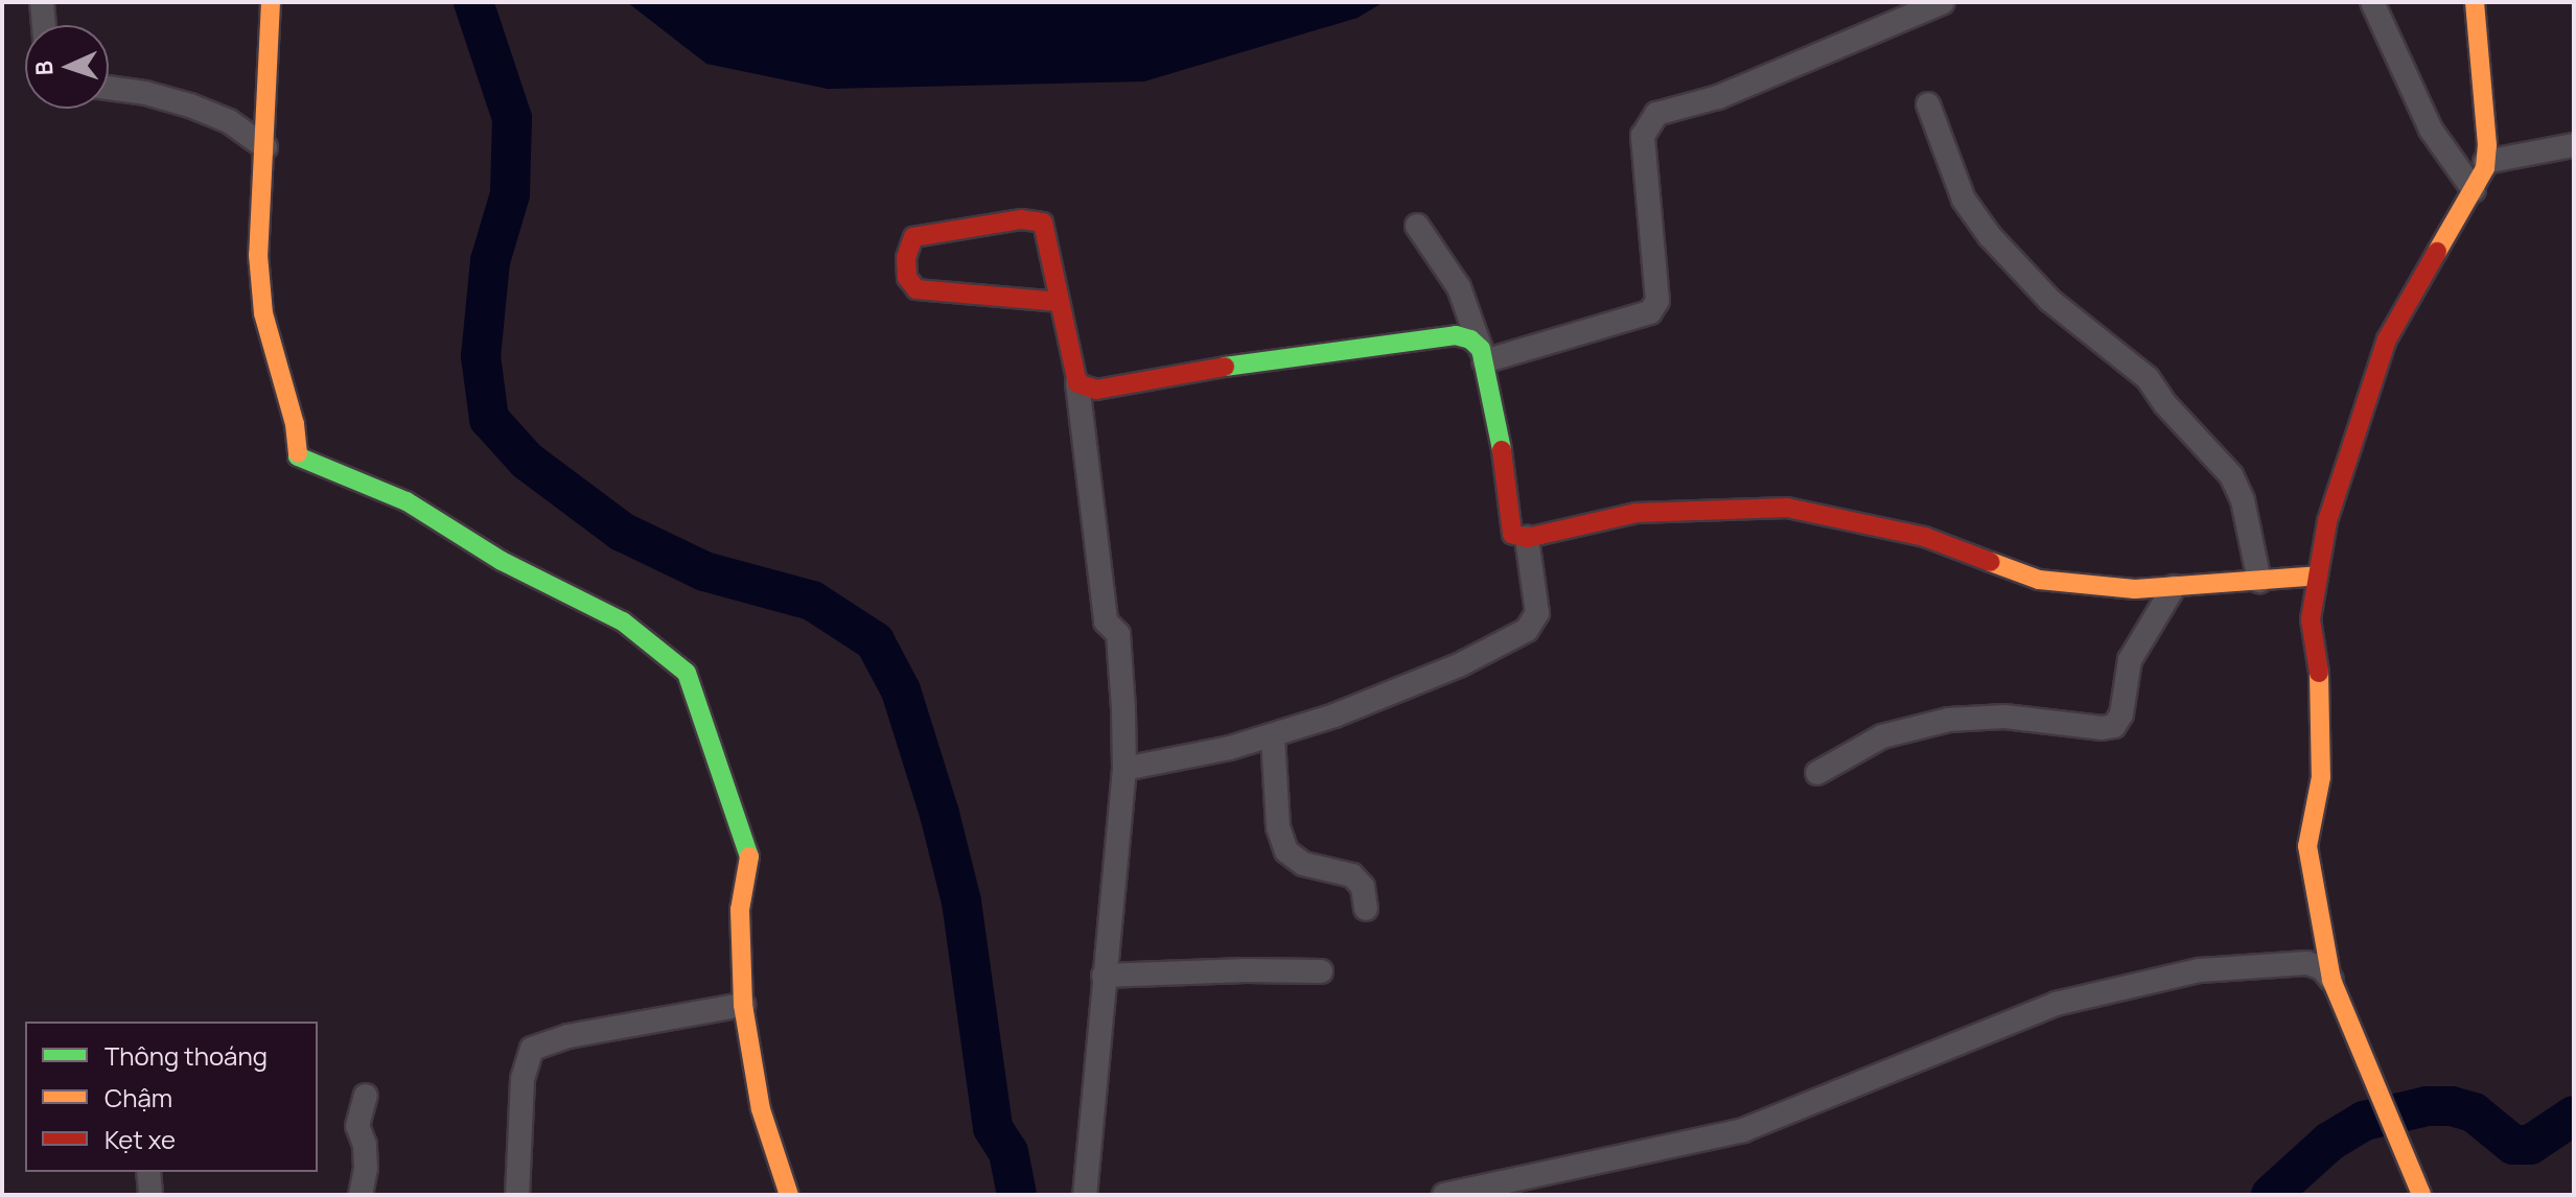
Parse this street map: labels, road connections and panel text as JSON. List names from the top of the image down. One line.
{"legend":["Thông thoáng","Chậm","Kẹt xe"],"north":"left"}
